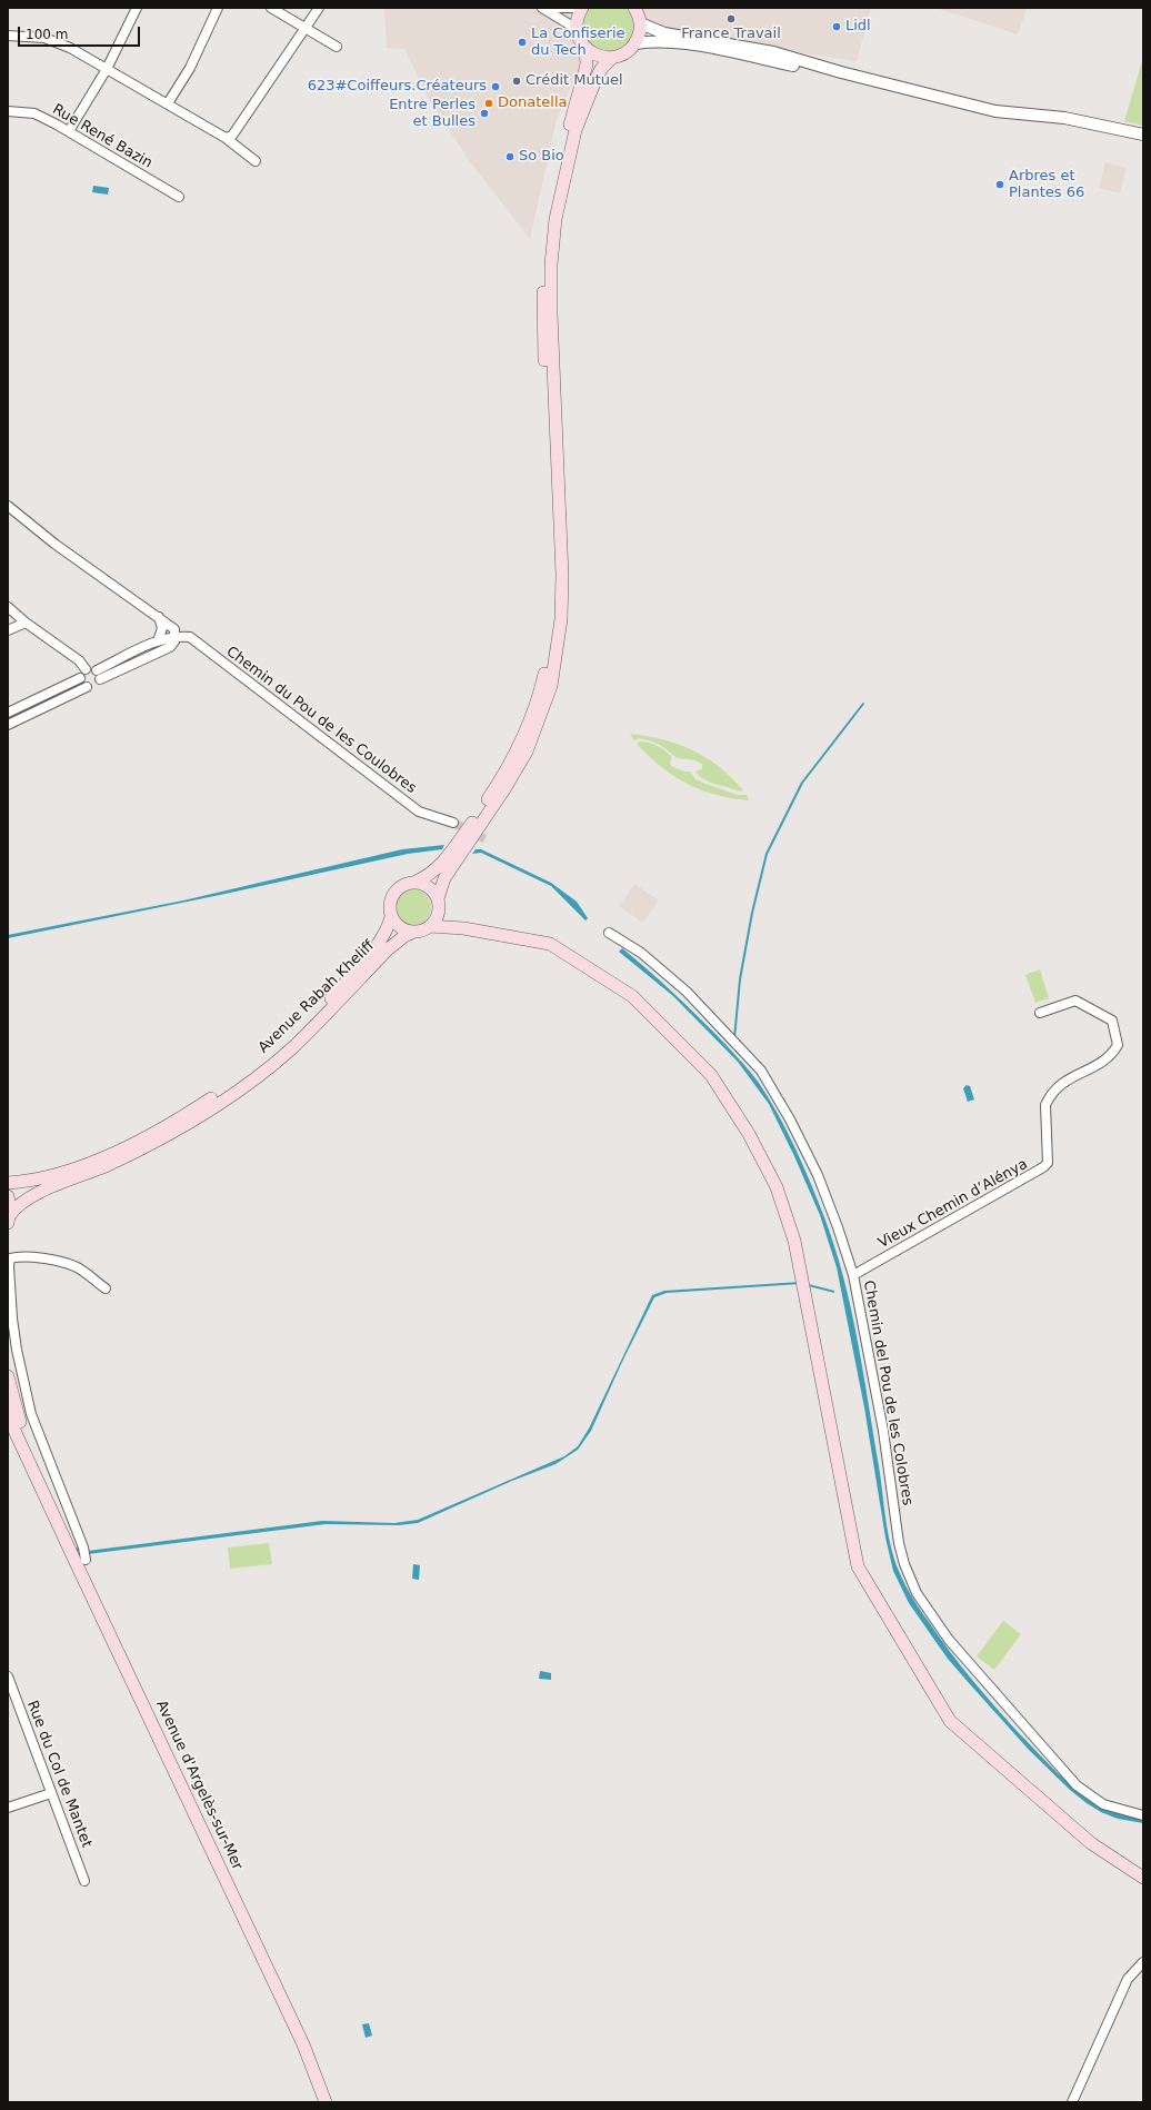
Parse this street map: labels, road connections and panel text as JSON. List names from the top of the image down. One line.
{"streets":{"main road":["Avenue Rabah Kheliff","Avenue d'Argelès-sur-Mer"],"street":["Rue René Bazin","Chemin du Pou de les Coulobres","Vieux Chemin d’Alénya","Chemin del Pou de les Colobres","Rue du Col de Mantet"]},"crossings":[["Vieux Chemin d’Alénya","Chemin del Pou de les Colobres"]],"places":["France Travail","Lidl","La Confiserie du Tech","Crédit Mutuel","623#Coiffeurs.Créateurs","Donatella","Entre Perles et Bulles","So Bio","Arbres et Plantes 66"],"scale_bar":"100 m"}
